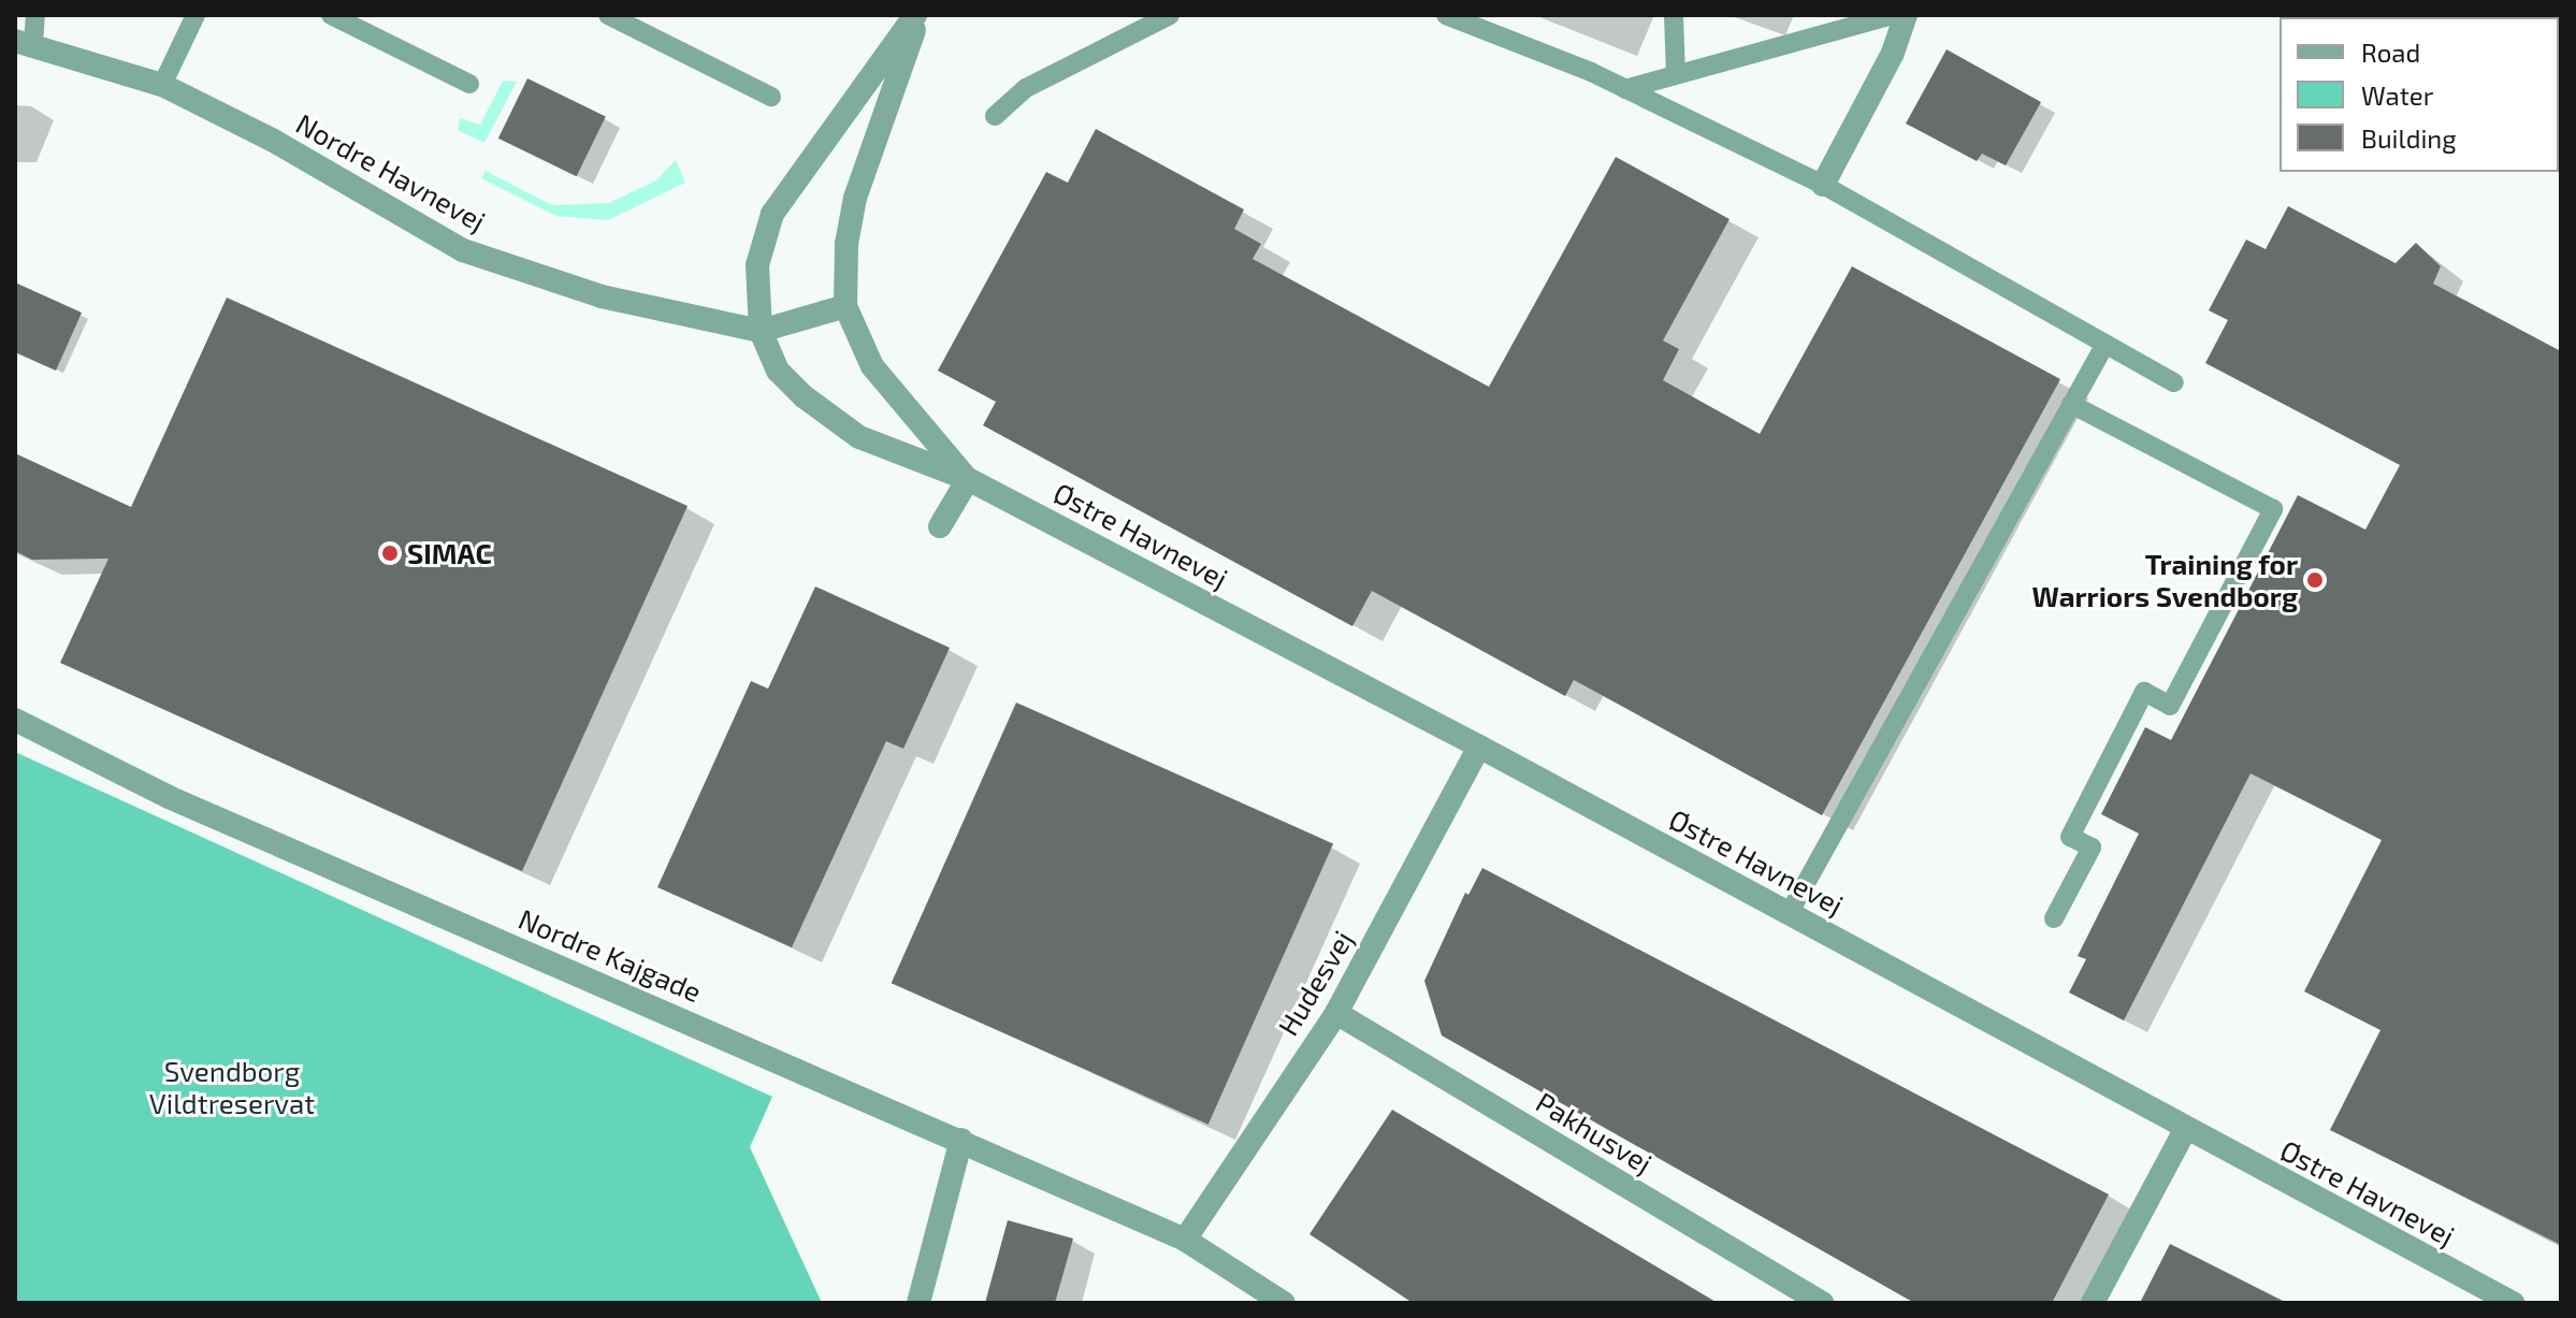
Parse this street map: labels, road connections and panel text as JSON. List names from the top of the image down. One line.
{"streets":{"street":["Nordre Havnevej","Østre Havnevej","Nordre Kajgade","Hudesvej","Pakhusvej"]},"crossings":[["Nordre Havnevej","Østre Havnevej"],["Østre Havnevej","Hudesvej"],["Nordre Kajgade","Hudesvej"],["Hudesvej","Pakhusvej"]],"parks":["Svendborg Vildtreservat"],"places":["SIMAC","Training for Warriors Svendborg"],"legend":["Road","Water","Building"]}
